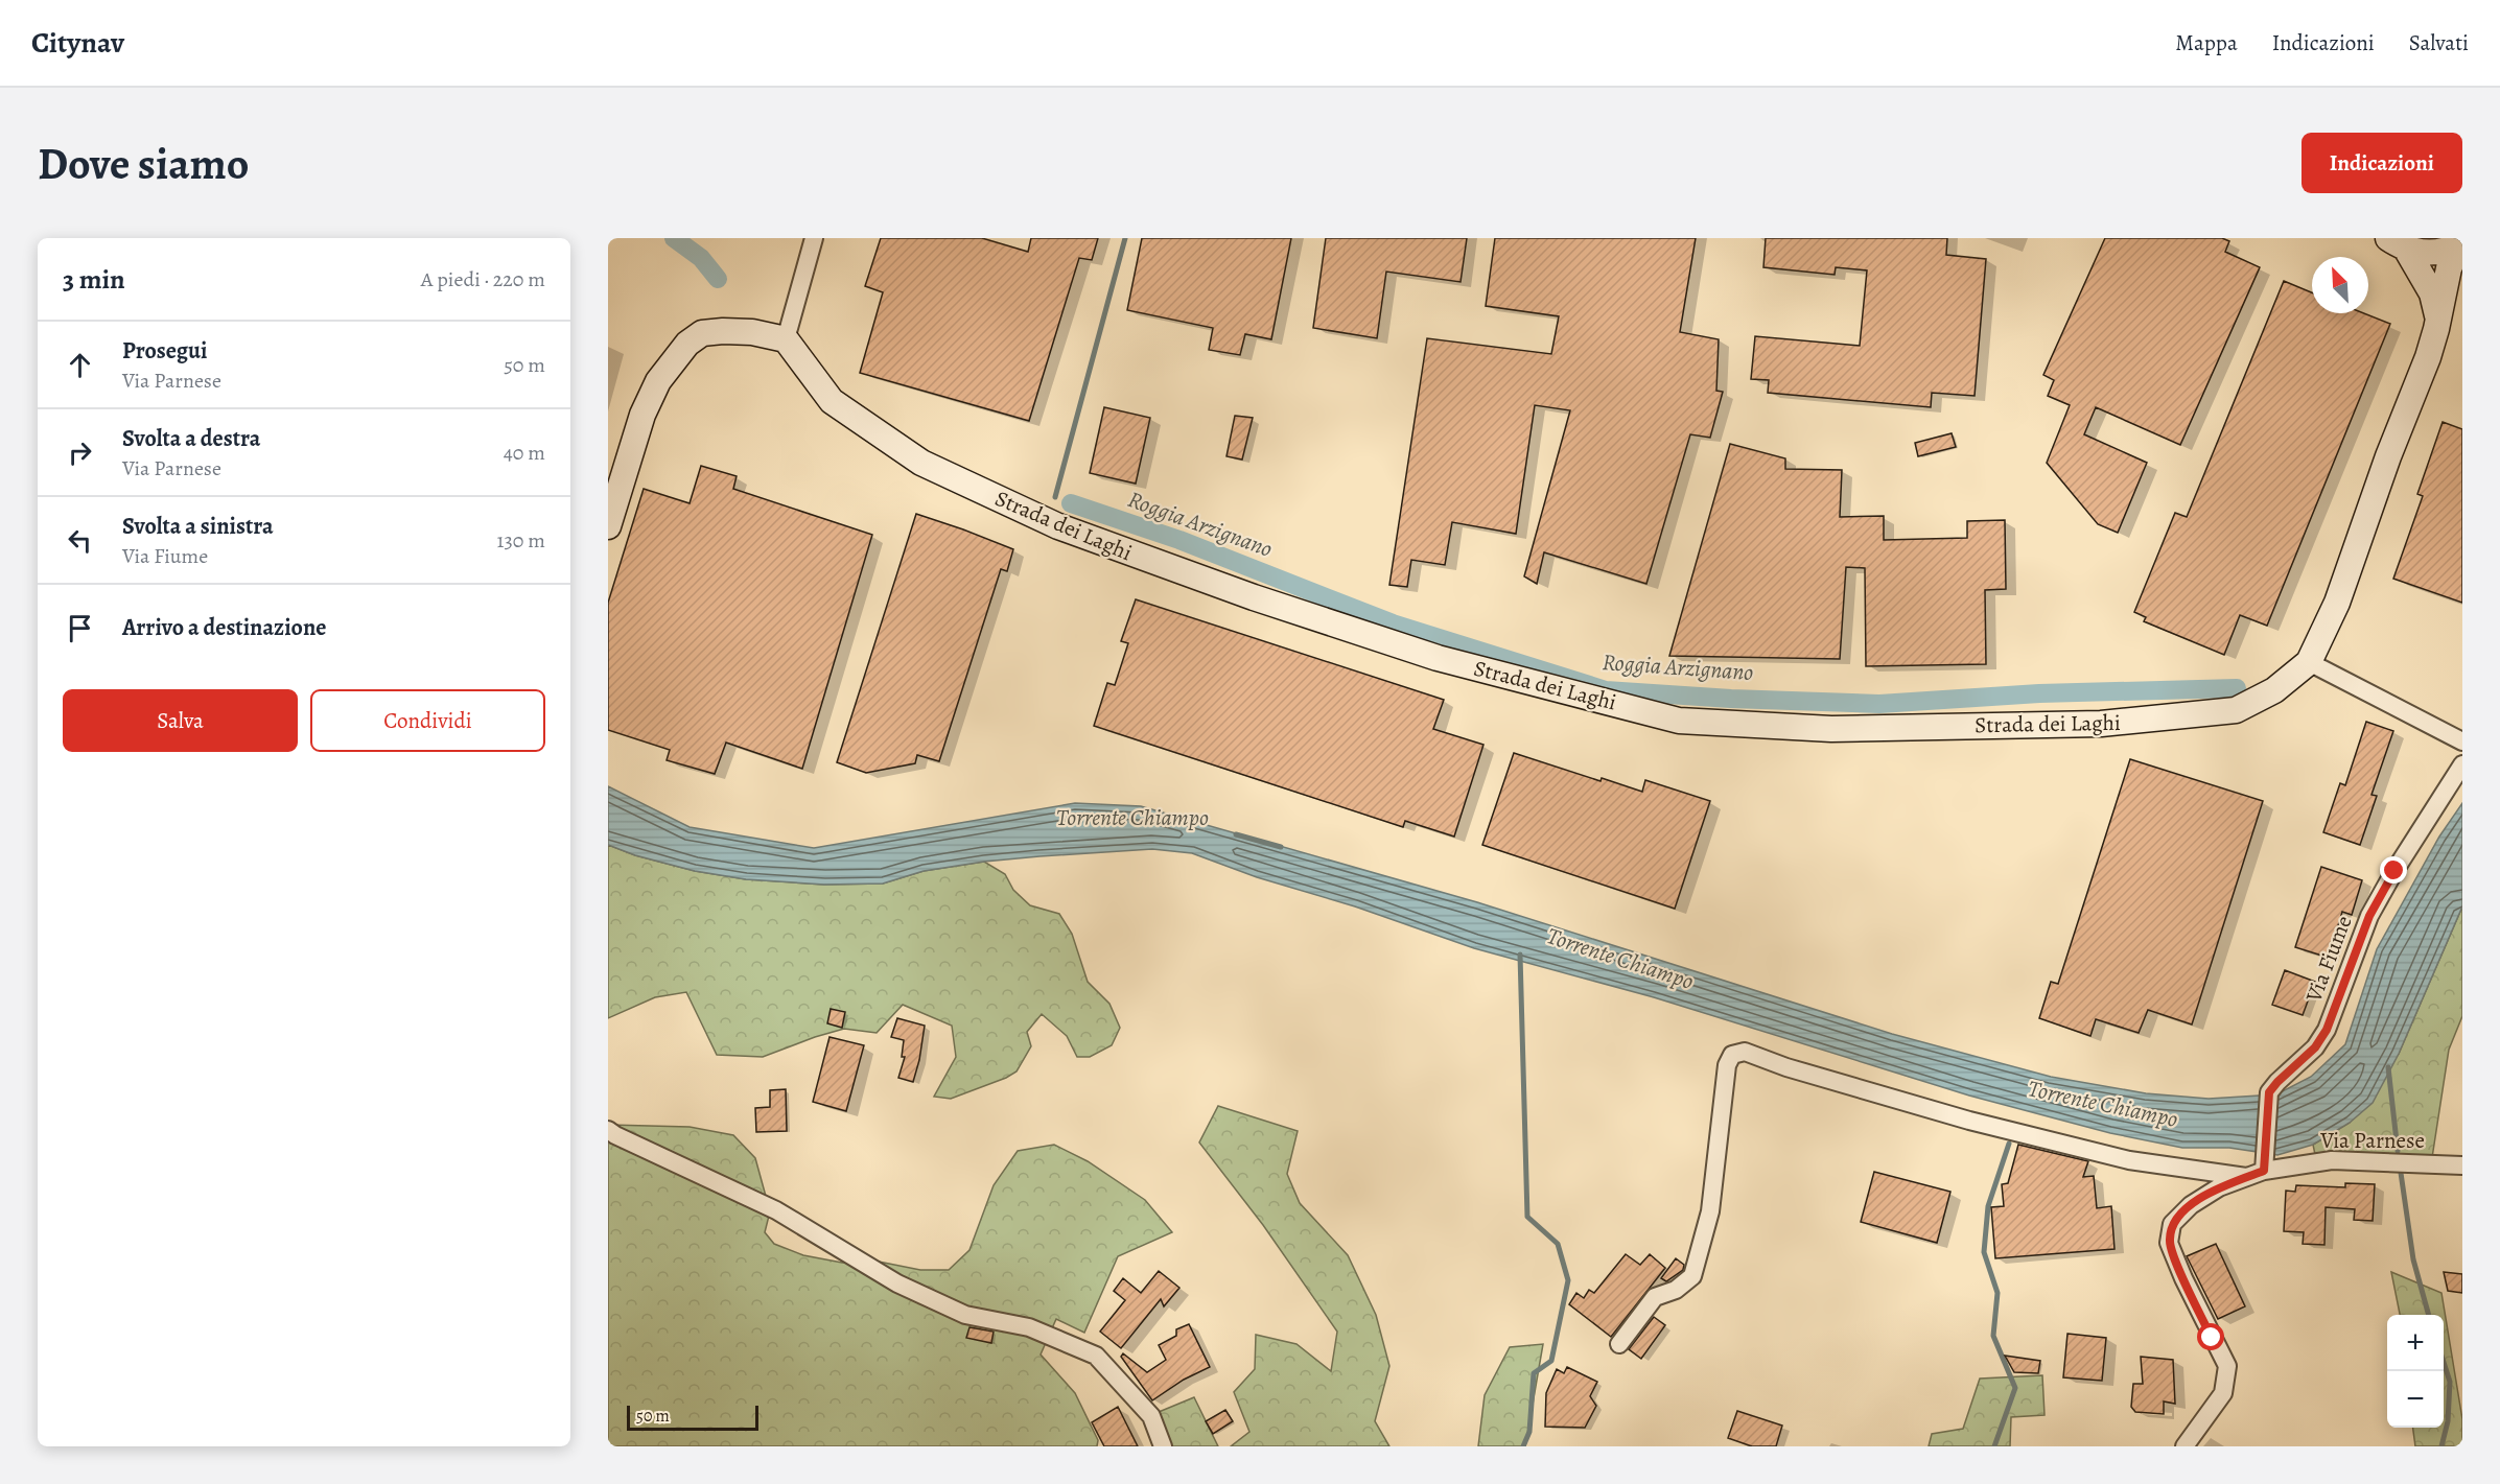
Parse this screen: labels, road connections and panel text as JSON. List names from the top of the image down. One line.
{"streets":{"street":["Strada dei Laghi","Via Fiume","Via Parnese"]},"crossings":[["Via Fiume","Via Parnese"]],"water":["Roggia Arzignano","Torrente Chiampo"],"scale_bar":"50 m","north":"top left","page":{"header":"Citynav","nav":["Mappa","Indicazioni","Salvati"],"buttons":["Indicazioni",["Salva","Condividi"]],"title":"Dove siamo","heading":["3 min","A piedi · 220 m"],"list":[["Prosegui","Via Parnese","50 m"],["Svolta a destra","Via Parnese","40 m"],["Svolta a sinistra","Via Fiume","130 m"],"Arrivo a destinazione"],"map_buttons":["+","−"],"scale":"50 m"}}
